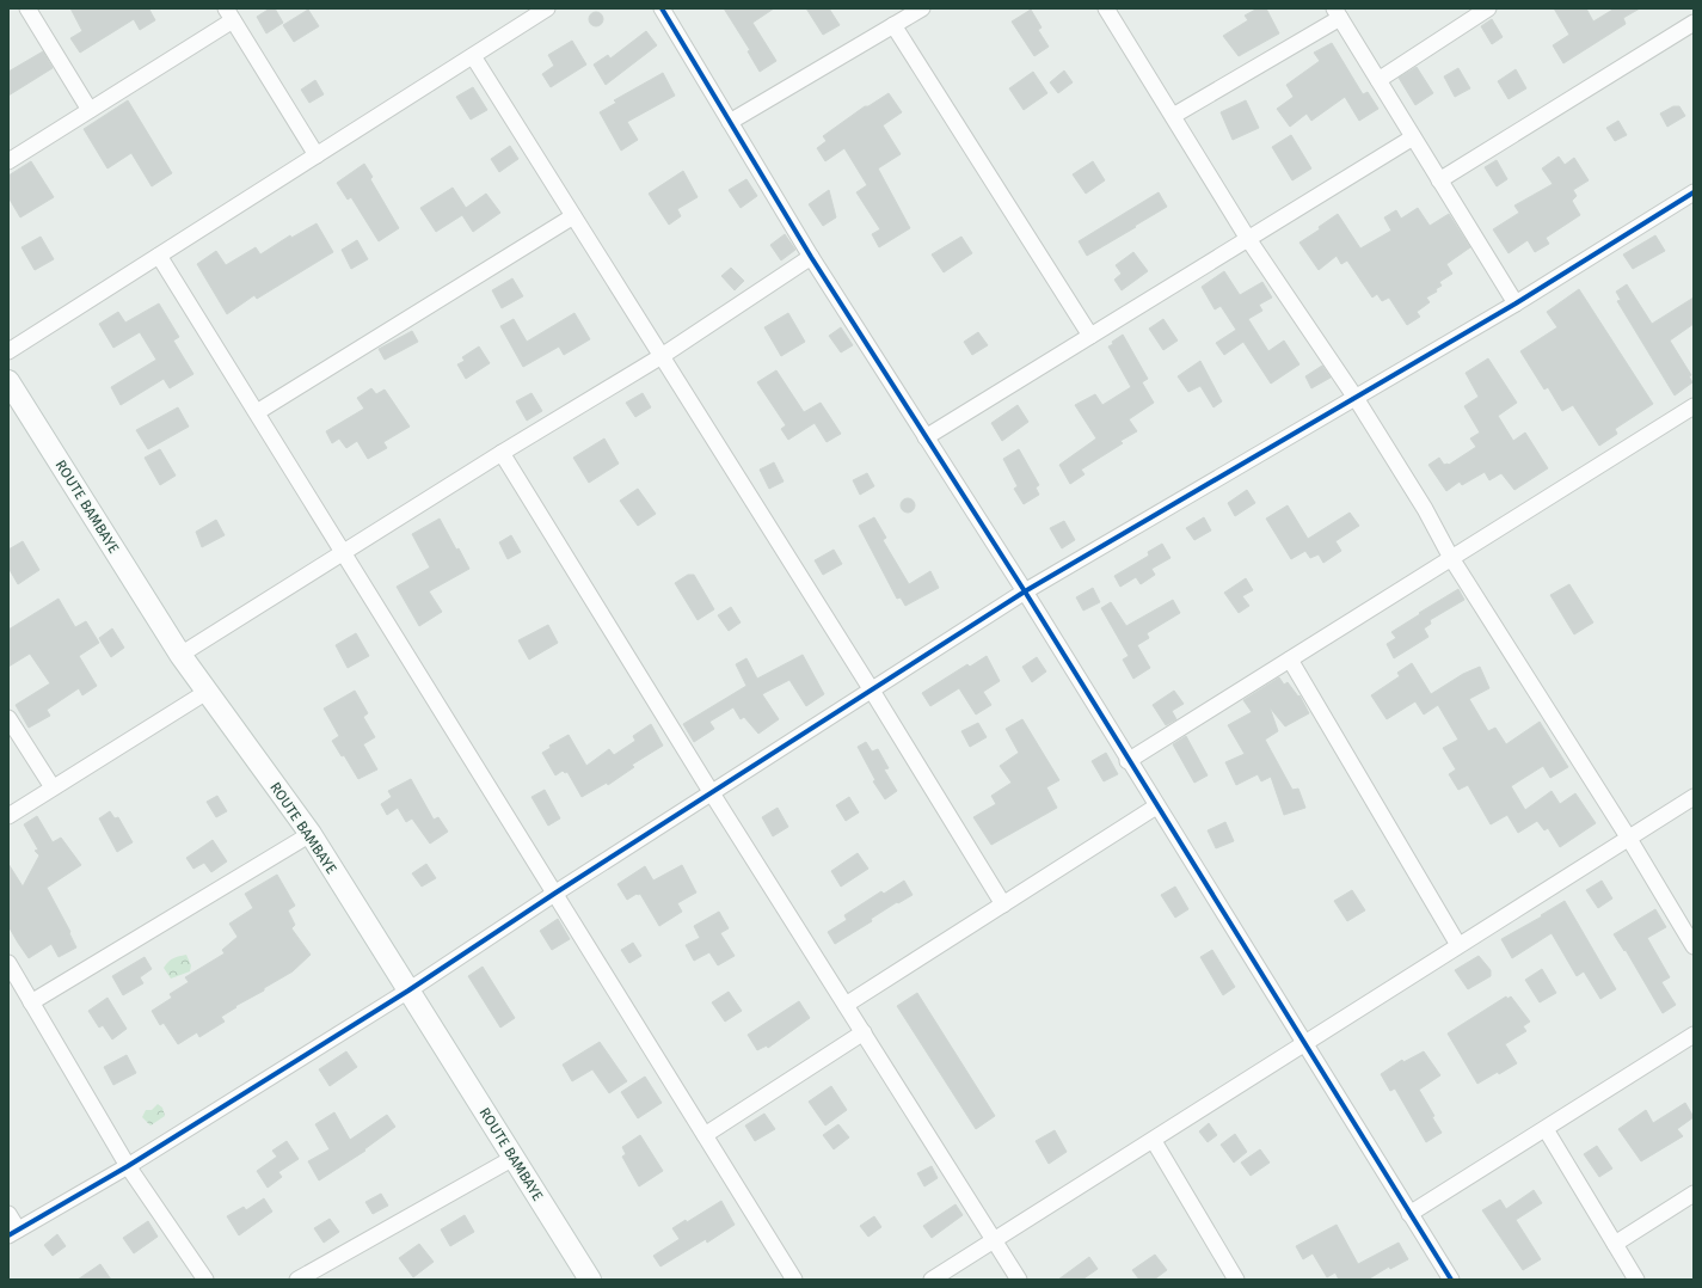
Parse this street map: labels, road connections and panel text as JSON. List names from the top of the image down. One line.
{"streets":{"street":["ROUTE BAMBAYE"]}}
